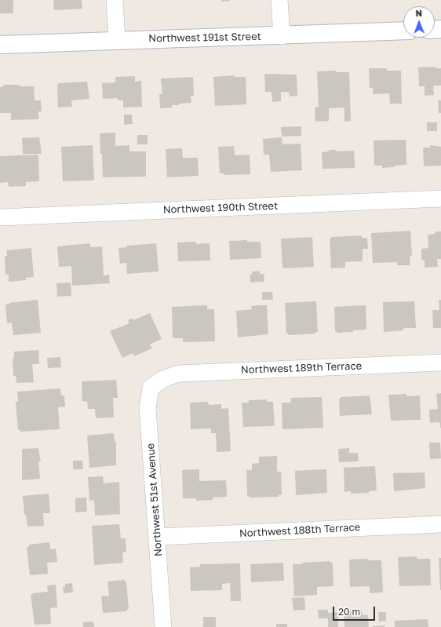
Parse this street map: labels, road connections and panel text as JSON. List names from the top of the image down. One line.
{"streets":{"street":["Northwest 191st Street","Northwest 190th Street","Northwest 189th Terrace","Northwest 51st Avenue","Northwest 188th Terrace"]},"crossings":[["Northwest 189th Terrace","Northwest 51st Avenue"],["Northwest 51st Avenue","Northwest 188th Terrace"]],"scale_bar":"20 m","north":"top"}
